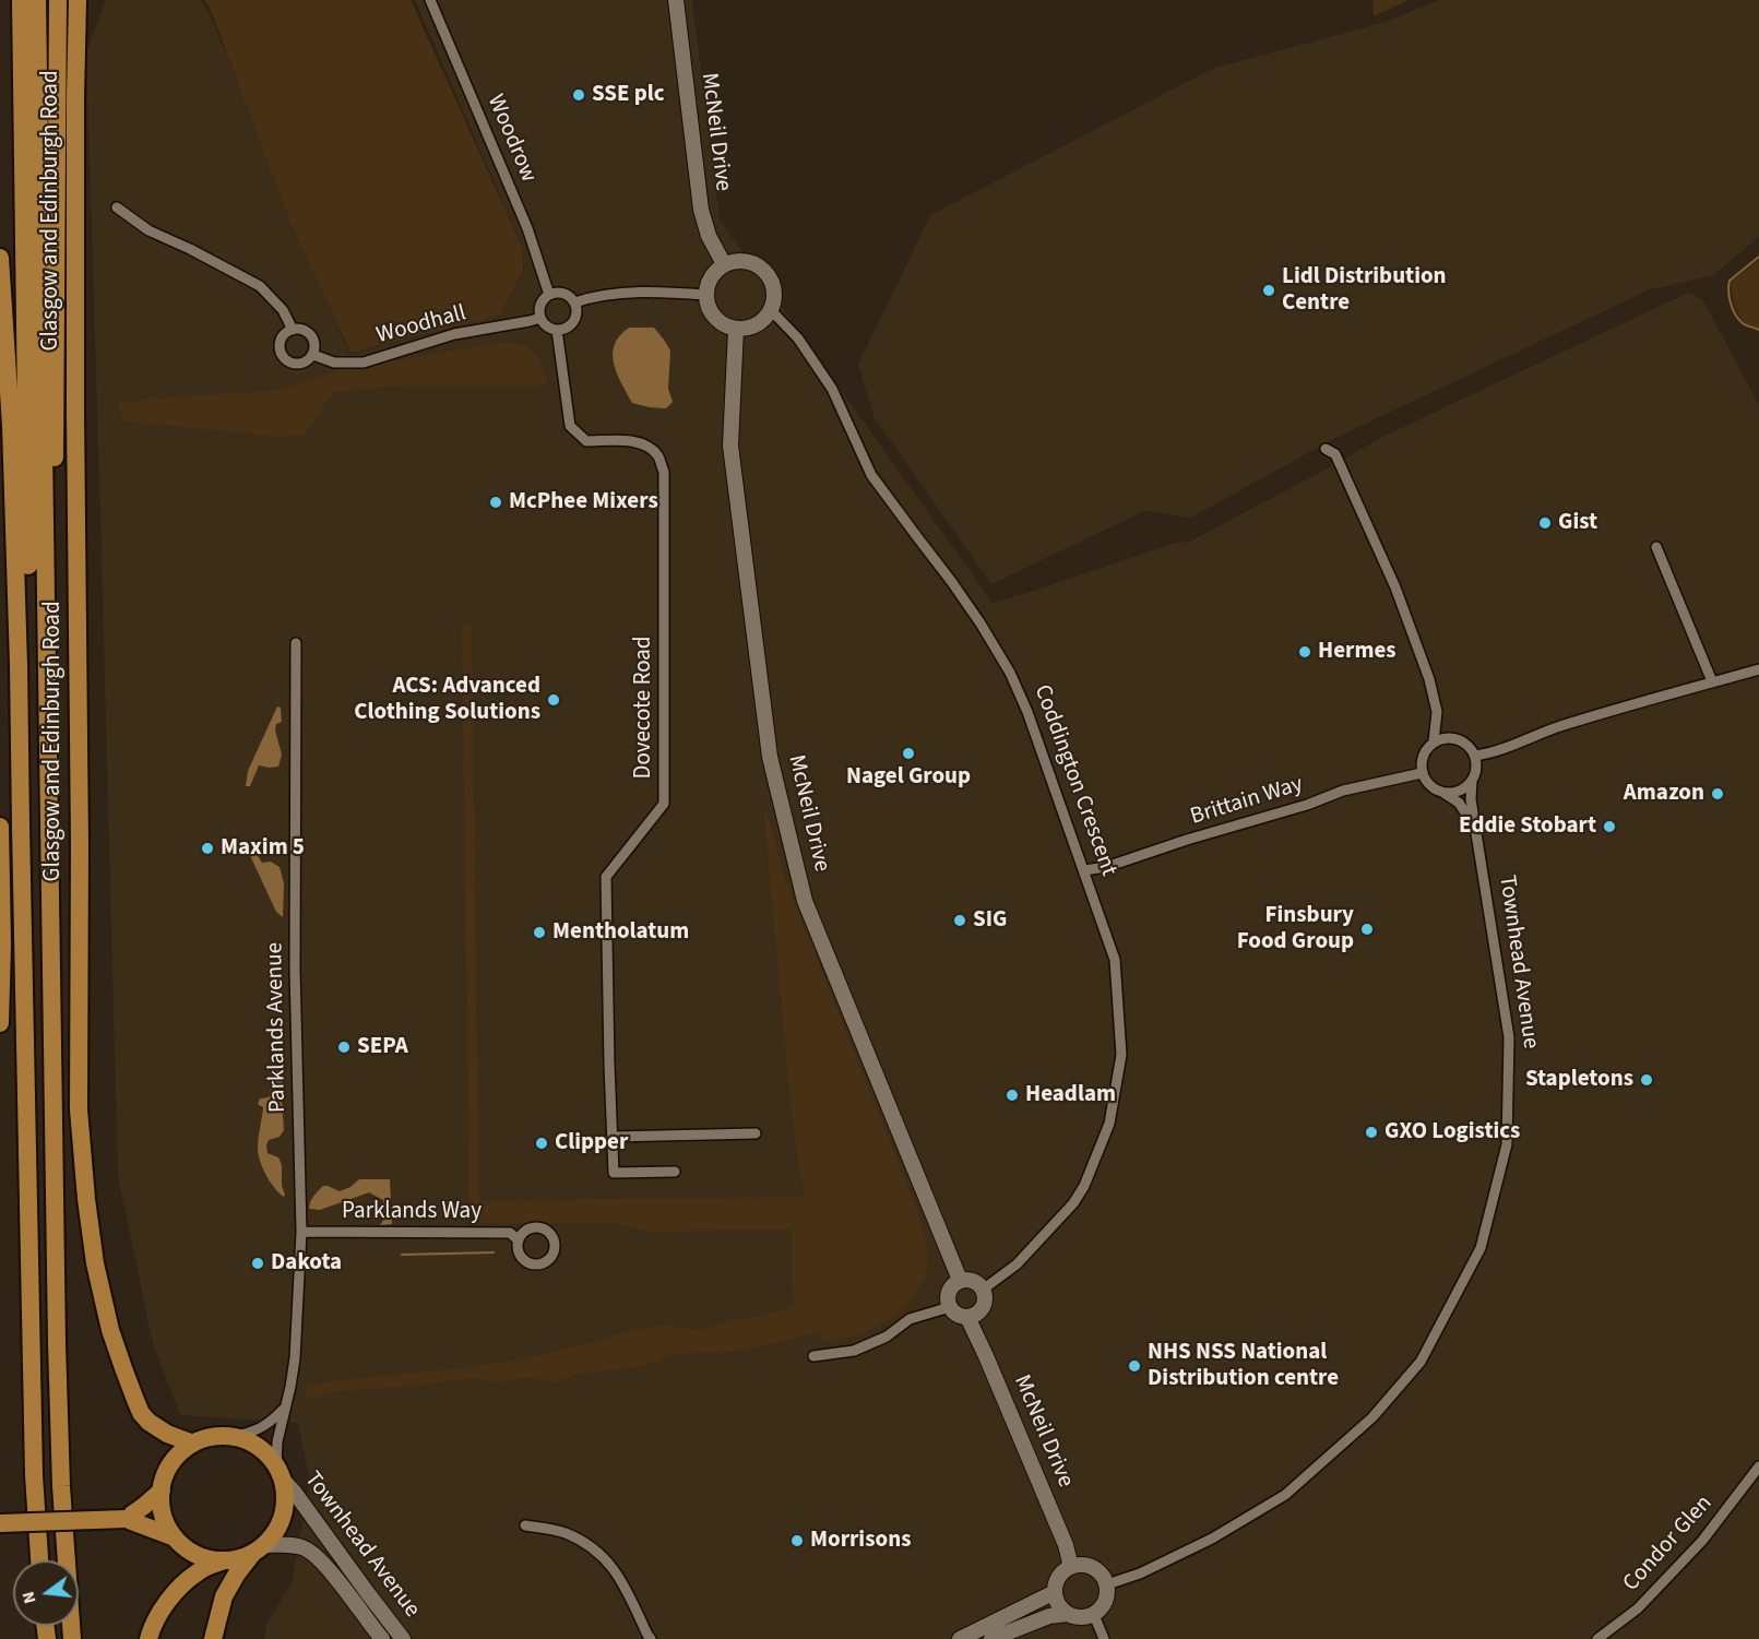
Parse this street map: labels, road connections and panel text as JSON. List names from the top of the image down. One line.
{"streets":{"highway":["Glasgow and Edinburgh Road"],"street":["McNeil Drive","Woodrow","Woodhall","Dovecote Road","Coddington Crescent","Brittain Way","Townhead Avenue","Parklands Avenue","Parklands Way","Condor Glen"]},"crossings":[["McNeil Drive","Coddington Crescent"],["McNeil Drive","Townhead Avenue"],["Woodrow","Woodhall"],["Woodrow","Dovecote Road"],["Glasgow and Edinburgh Road","Townhead Avenue"],["Glasgow and Edinburgh Road","Parklands Avenue"],["Woodhall","Dovecote Road"],["Coddington Crescent","Brittain Way"],["Brittain Way","Townhead Avenue"],["Townhead Avenue","Parklands Avenue"],["Parklands Avenue","Parklands Way"]],"places":["SSE plc","Lidl Distribution Centre","McPhee Mixers","Gist","Hermes","ACS: Advanced Clothing Solutions","Nagel Group","Amazon","Eddie Stobart","Maxim 5","SIG","Finsbury Food Group","Mentholatum","SEPA","Stapletons","Headlam","GXO Logistics","Clipper","Dakota","NHS NSS National Distribution centre","Morrisons"],"north":"left"}
